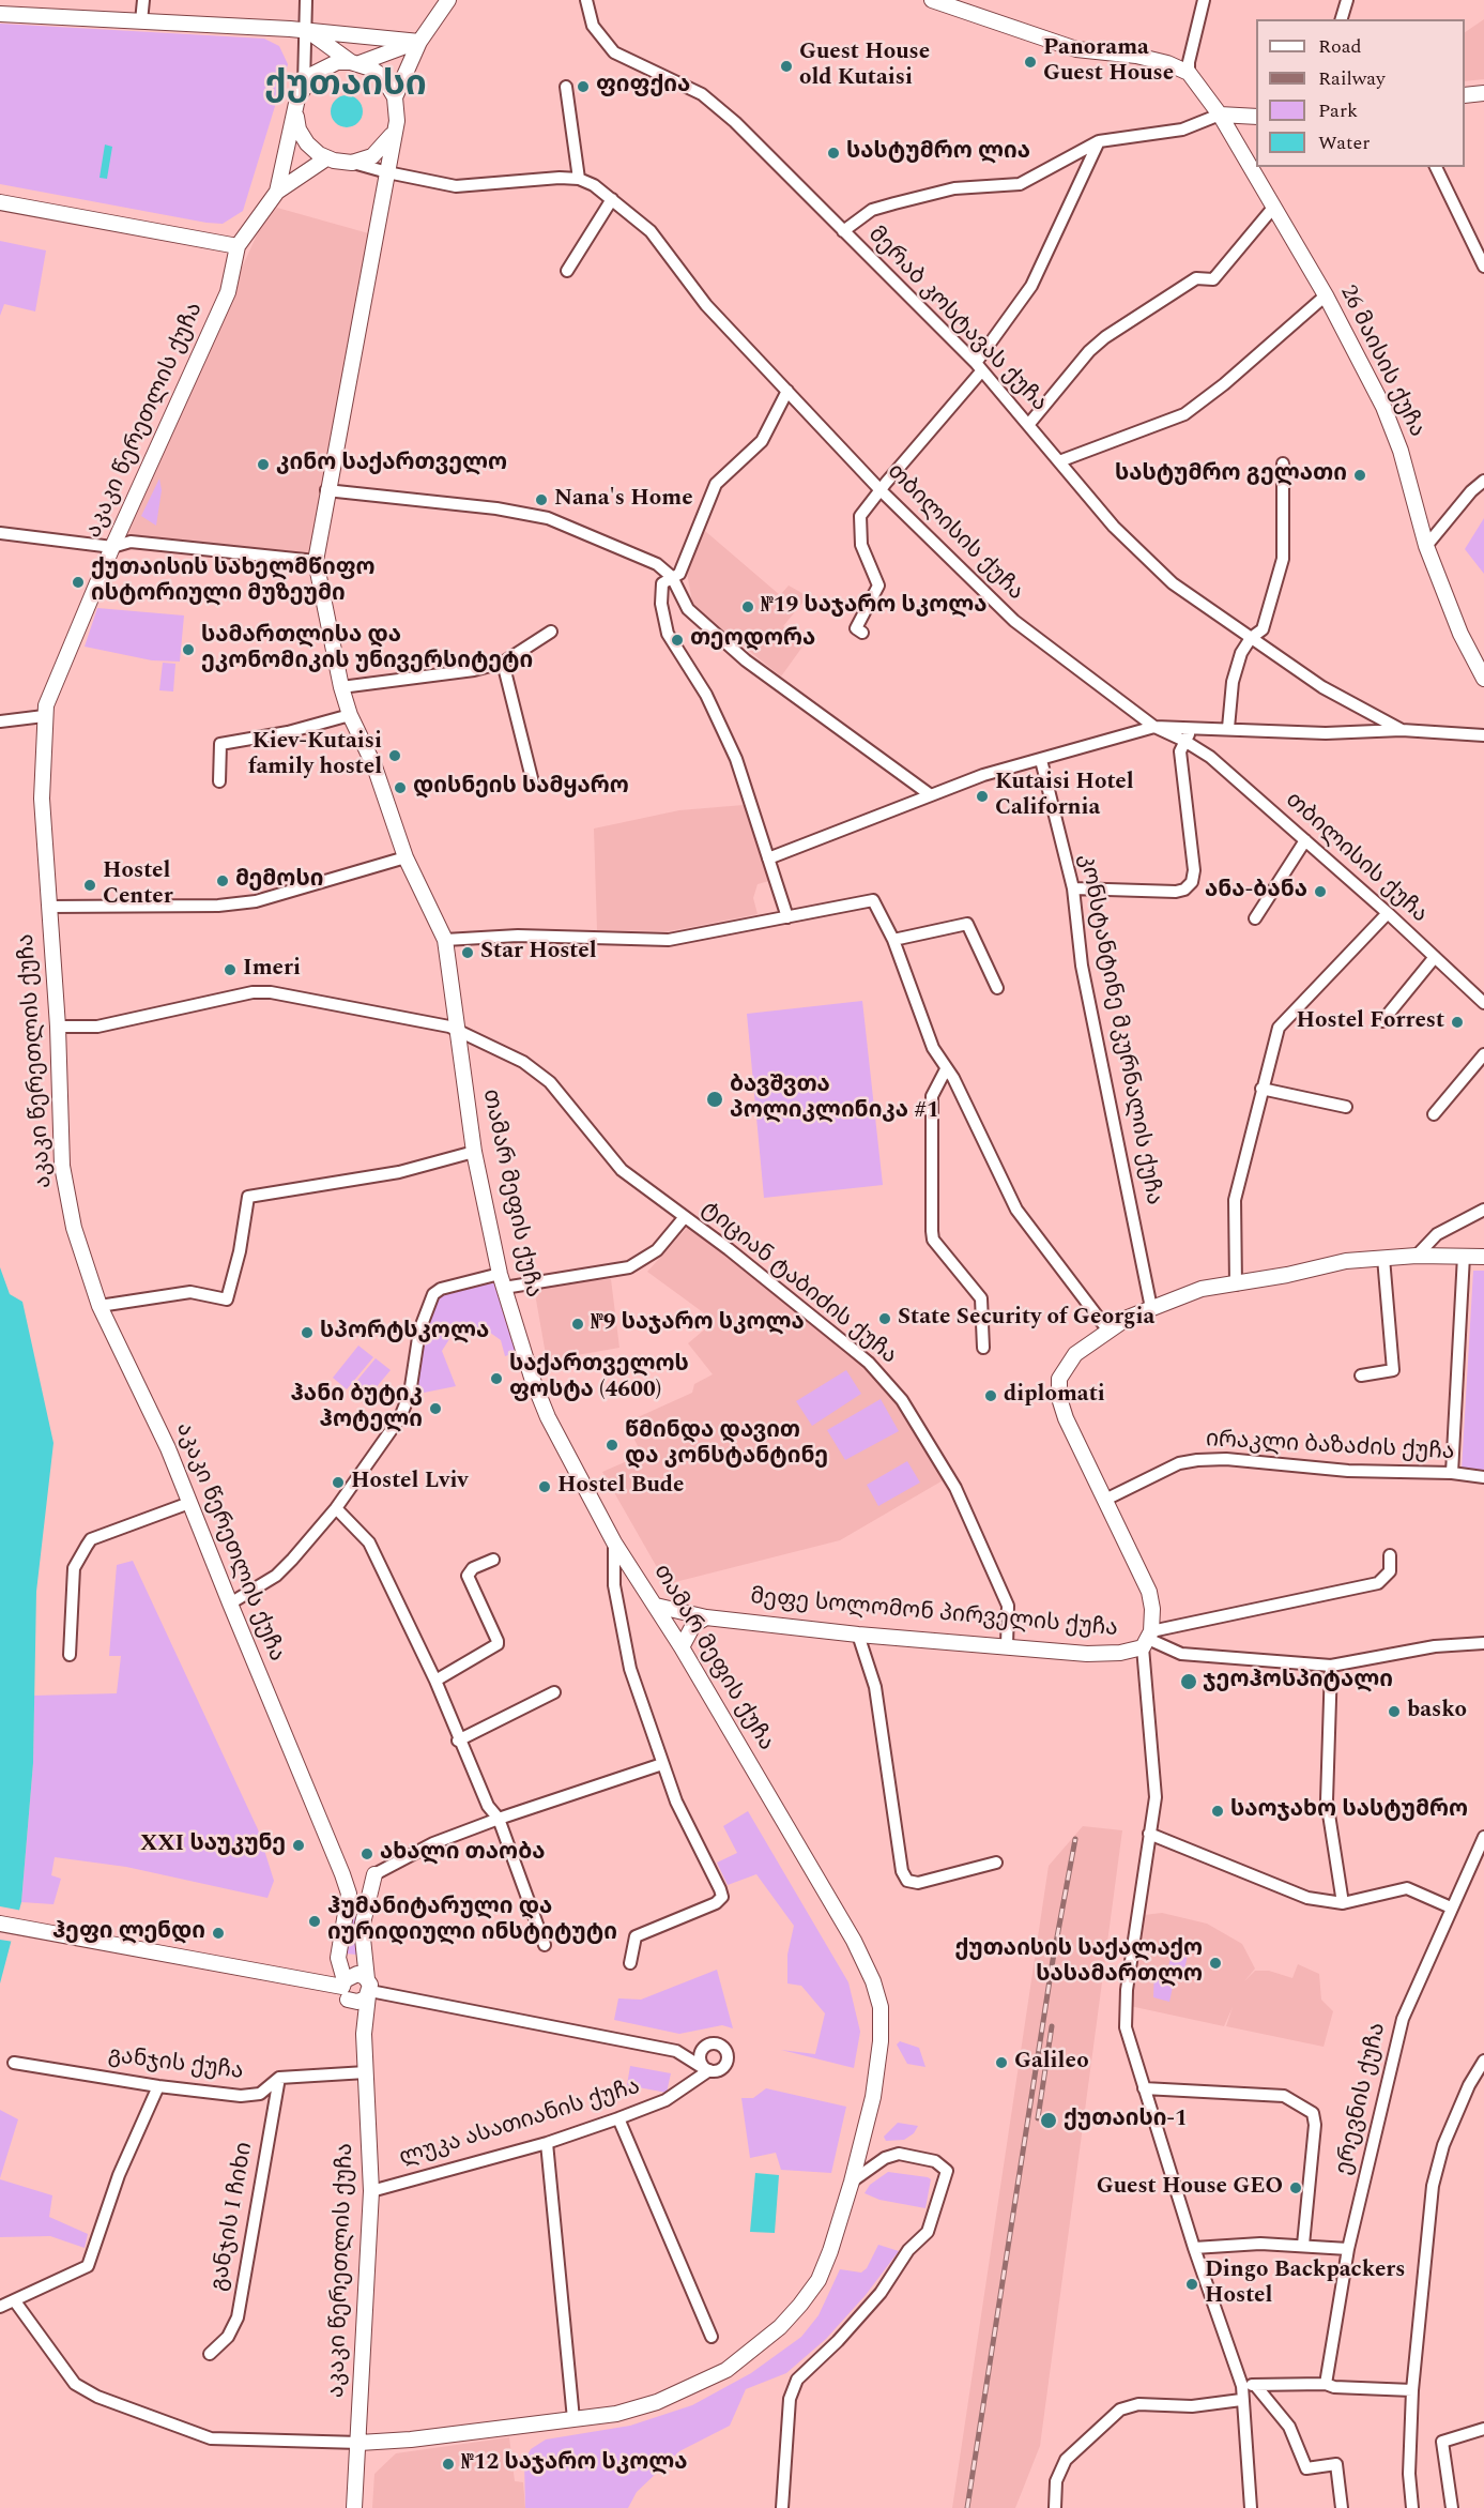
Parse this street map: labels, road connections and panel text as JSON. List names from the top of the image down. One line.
{"streets":{"main road":["26 მაისის ქუჩა","აკაკი წერეთლის ქუჩა","თამარ მეფის ქუჩა","მეფე სოლომონ პირველის ქუჩა"],"street":["მერაბ კოსტავას ქუჩა","თბილისის ქუჩა","კონსტანტინე მკურნალის ქუჩა","ტიციან ტაბიძის ქუჩა","ირაკლი ბაზაძის ქუჩა","განჯის ქუჩა","ერევნის ქუჩა","ლუკა ასათიანის ქუჩა","განჯის I ჩიხი"]},"crossings":[["აკაკი წერეთლის ქუჩა","თამარ მეფის ქუჩა"],["აკაკი წერეთლის ქუჩა","ტიციან ტაბიძის ქუჩა"],["აკაკი წერეთლის ქუჩა","განჯის ქუჩა"],["აკაკი წერეთლის ქუჩა","ლუკა ასათიანის ქუჩა"],["კონსტანტინე მკურნალის ქუჩა","მეფე სოლომონ პირველის ქუჩა"],["თამარ მეფის ქუჩა","ტიციან ტაბიძის ქუჩა"],["თამარ მეფის ქუჩა","მეფე სოლომონ პირველის ქუჩა"],["ტიციან ტაბიძის ქუჩა","მეფე სოლომონ პირველის ქუჩა"],["ირაკლი ბაზაძის ქუჩა","მეფე სოლომონ პირველის ქუჩა"],["განჯის ქუჩა","განჯის I ჩიხი"]],"districts":["ქუთაისი"],"places":["Panorama Guest House","Guest House old Kutaisi","ფიფქია","სასტუმრო ლია","კინო საქართველო","სასტუმრო გელათი","Nana's Home","ქუთაისის სახელმწიფო ისტორიული მუზეუმი","№19 საჯარო სკოლა","თეოდორა","სამართლისა და ეკონომიკის უნივერსიტეტი","Kiev-Kutaisi family hostel","დისნეის სამყარო","Kutaisi Hotel California","მემოსი","Hostel Center","ანა-ბანა","Star Hostel","Imeri","Hostel Forrest","ბავშვთა პოლიკლინიკა #1","State Security of Georgia","№9 საჯარო სკოლა","სპორტსკოლა","საქართველოს ფოსტა (4600)","diplomati","ჰანი ბუტიკ ჰოტელი","წმინდა დავით და კონსტანტინე","Hostel Lviv","Hostel Bude","ჯეოჰოსპიტალი","basko","საოჯახო სასტუმრო","XXI საუკუნე","ახალი თაობა","ჰუმანიტარული და იურიდიული ინსტიტუტი","ჰეფი ლენდი","ქუთაისის საქალაქო სასამართლო","Galileo","ქუთაისი-1","Guest House GEO","Dingo Backpackers Hostel","№12 საჯარო სკოლა"],"legend":["Road","Railway","Park","Water"]}
